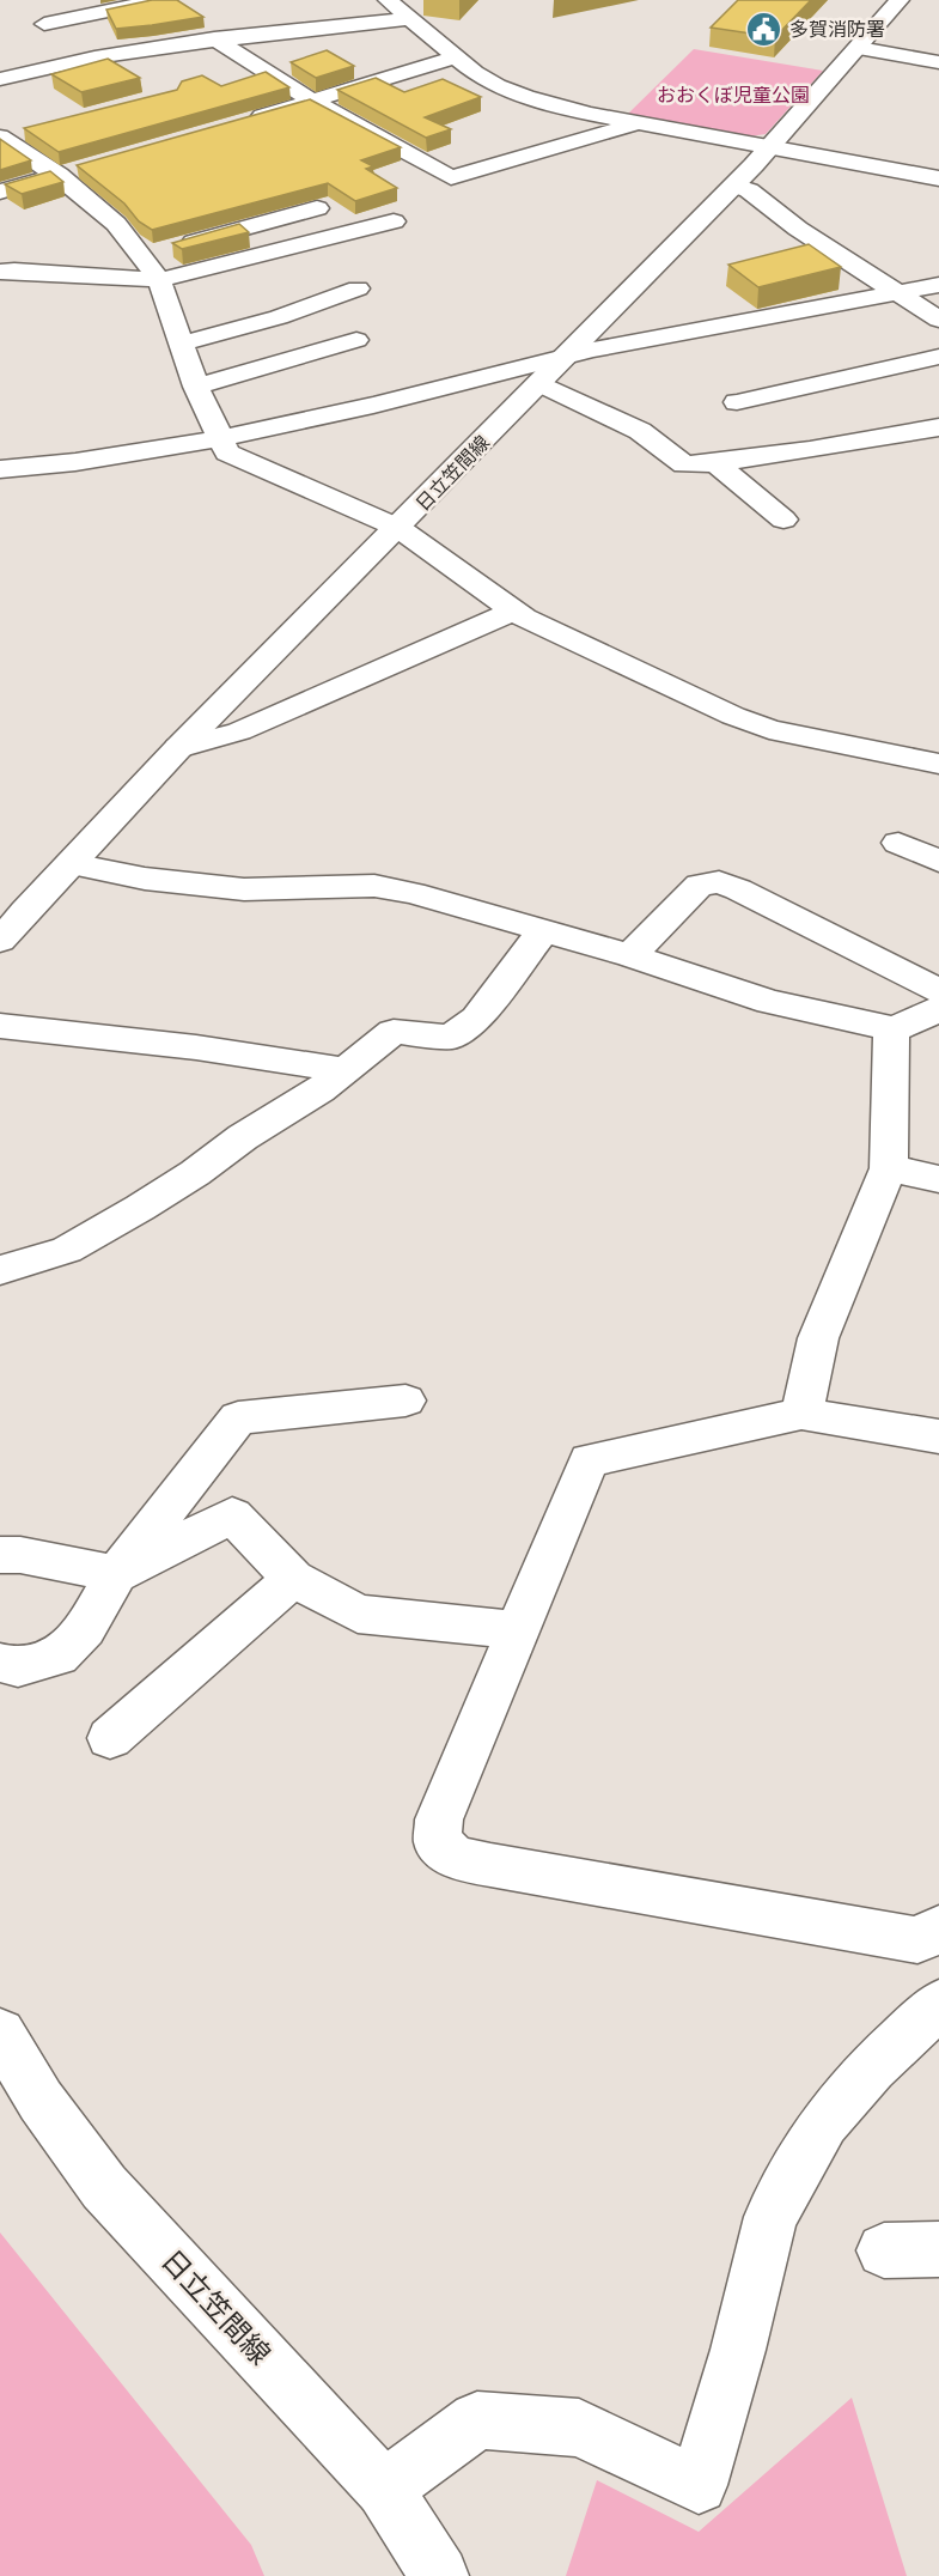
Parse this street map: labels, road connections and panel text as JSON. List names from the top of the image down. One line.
{"streets":{"street":["日立笠間線"]},"parks":["おおくぼ児童公園"],"places":{"public building":["多賀消防署"]}}
